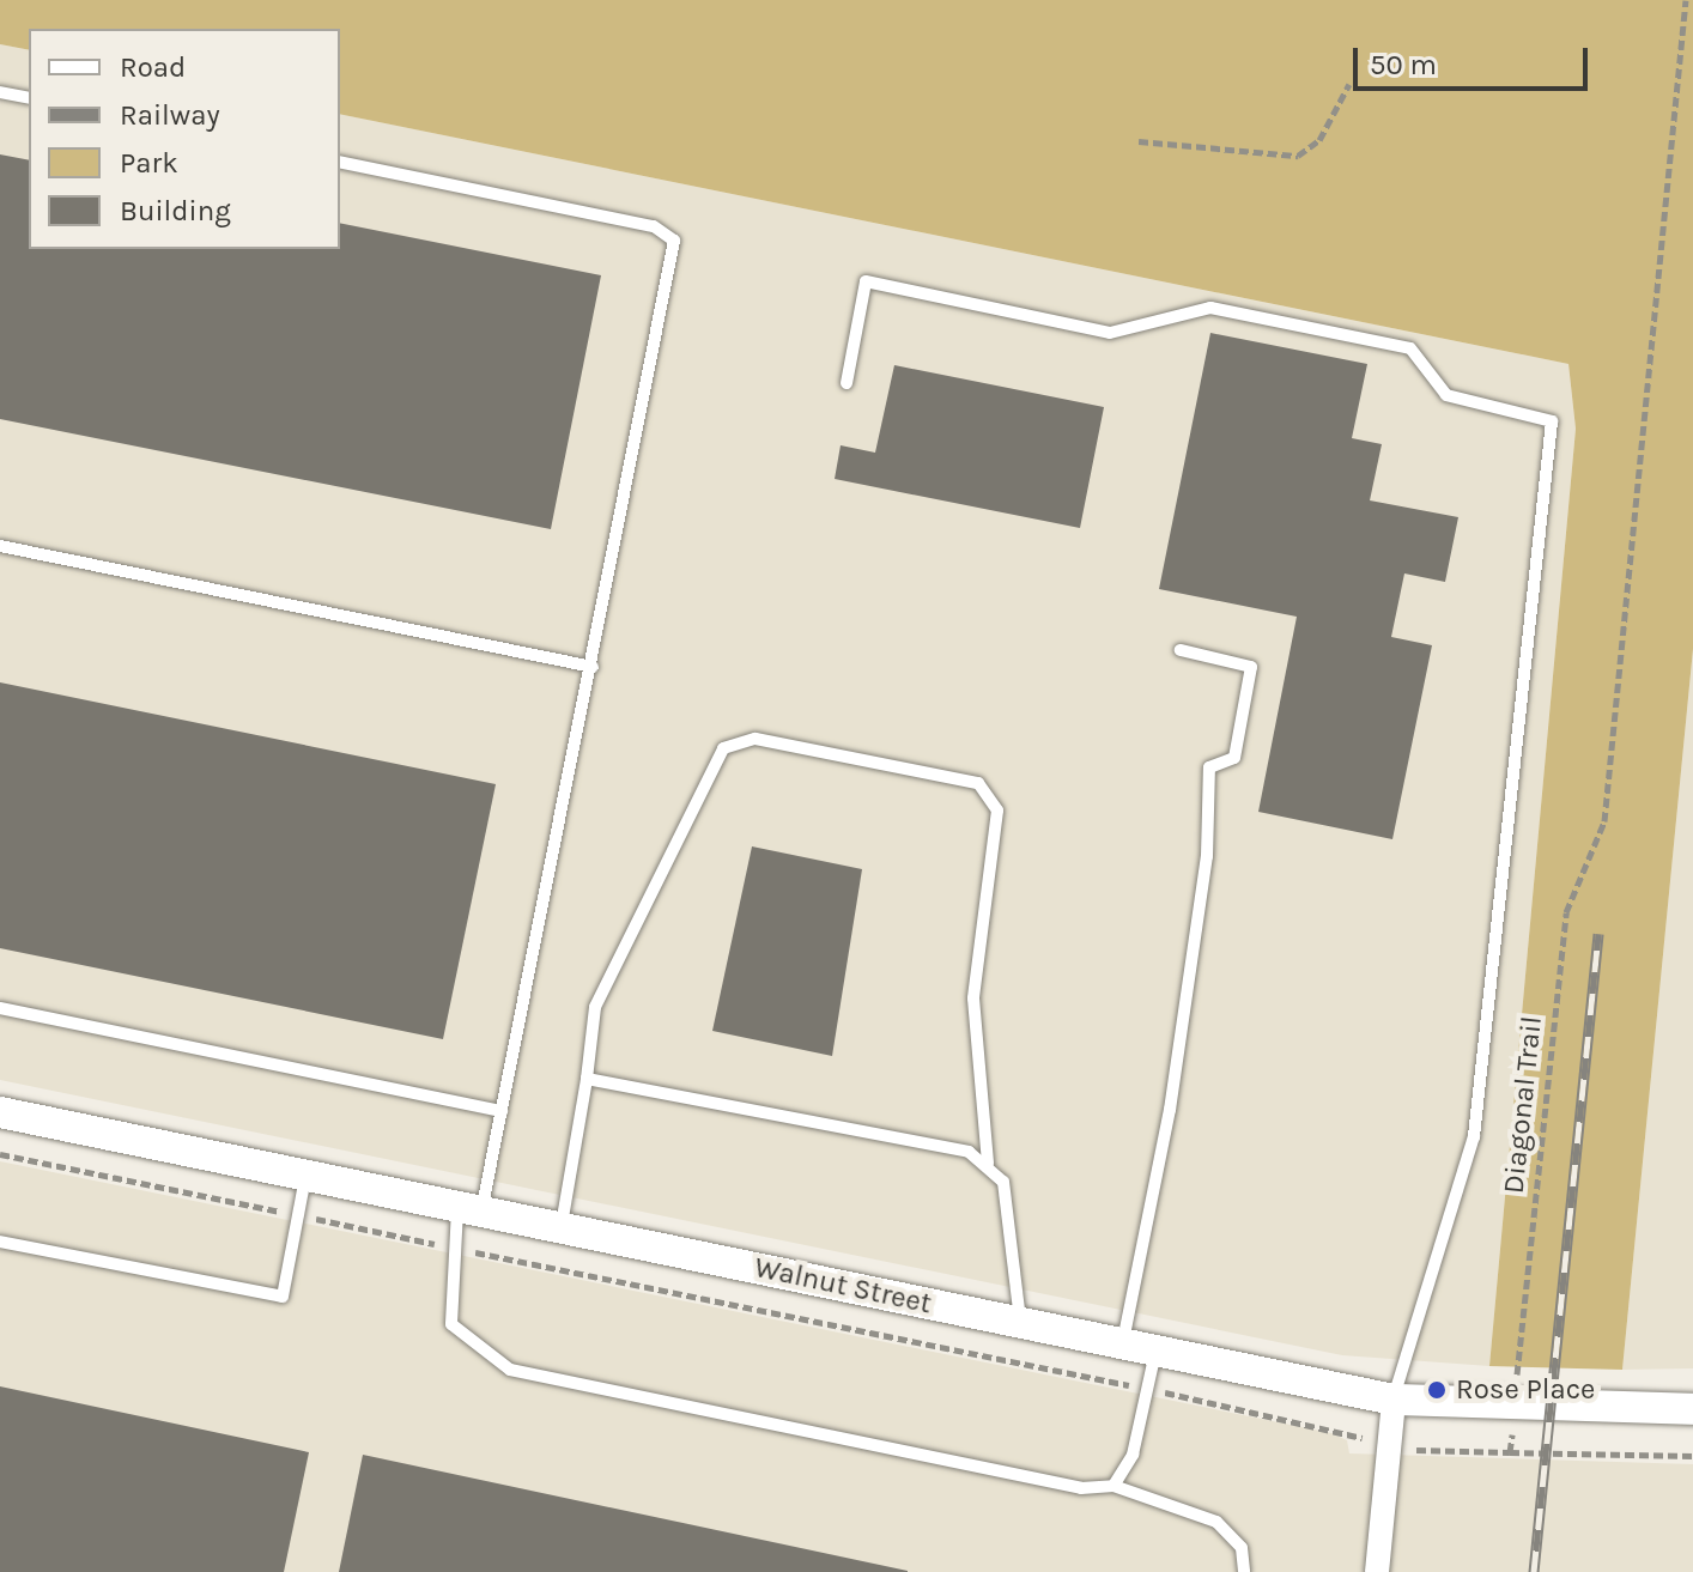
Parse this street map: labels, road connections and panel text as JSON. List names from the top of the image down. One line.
{"streets":{"street":["Walnut Street"],"path":["Diagonal Trail"]},"crossings":[["Diagonal Trail","Walnut Street"]],"places":["Rose Place"],"legend":["Road","Railway","Park","Building"],"scale_bar":"50 m"}
